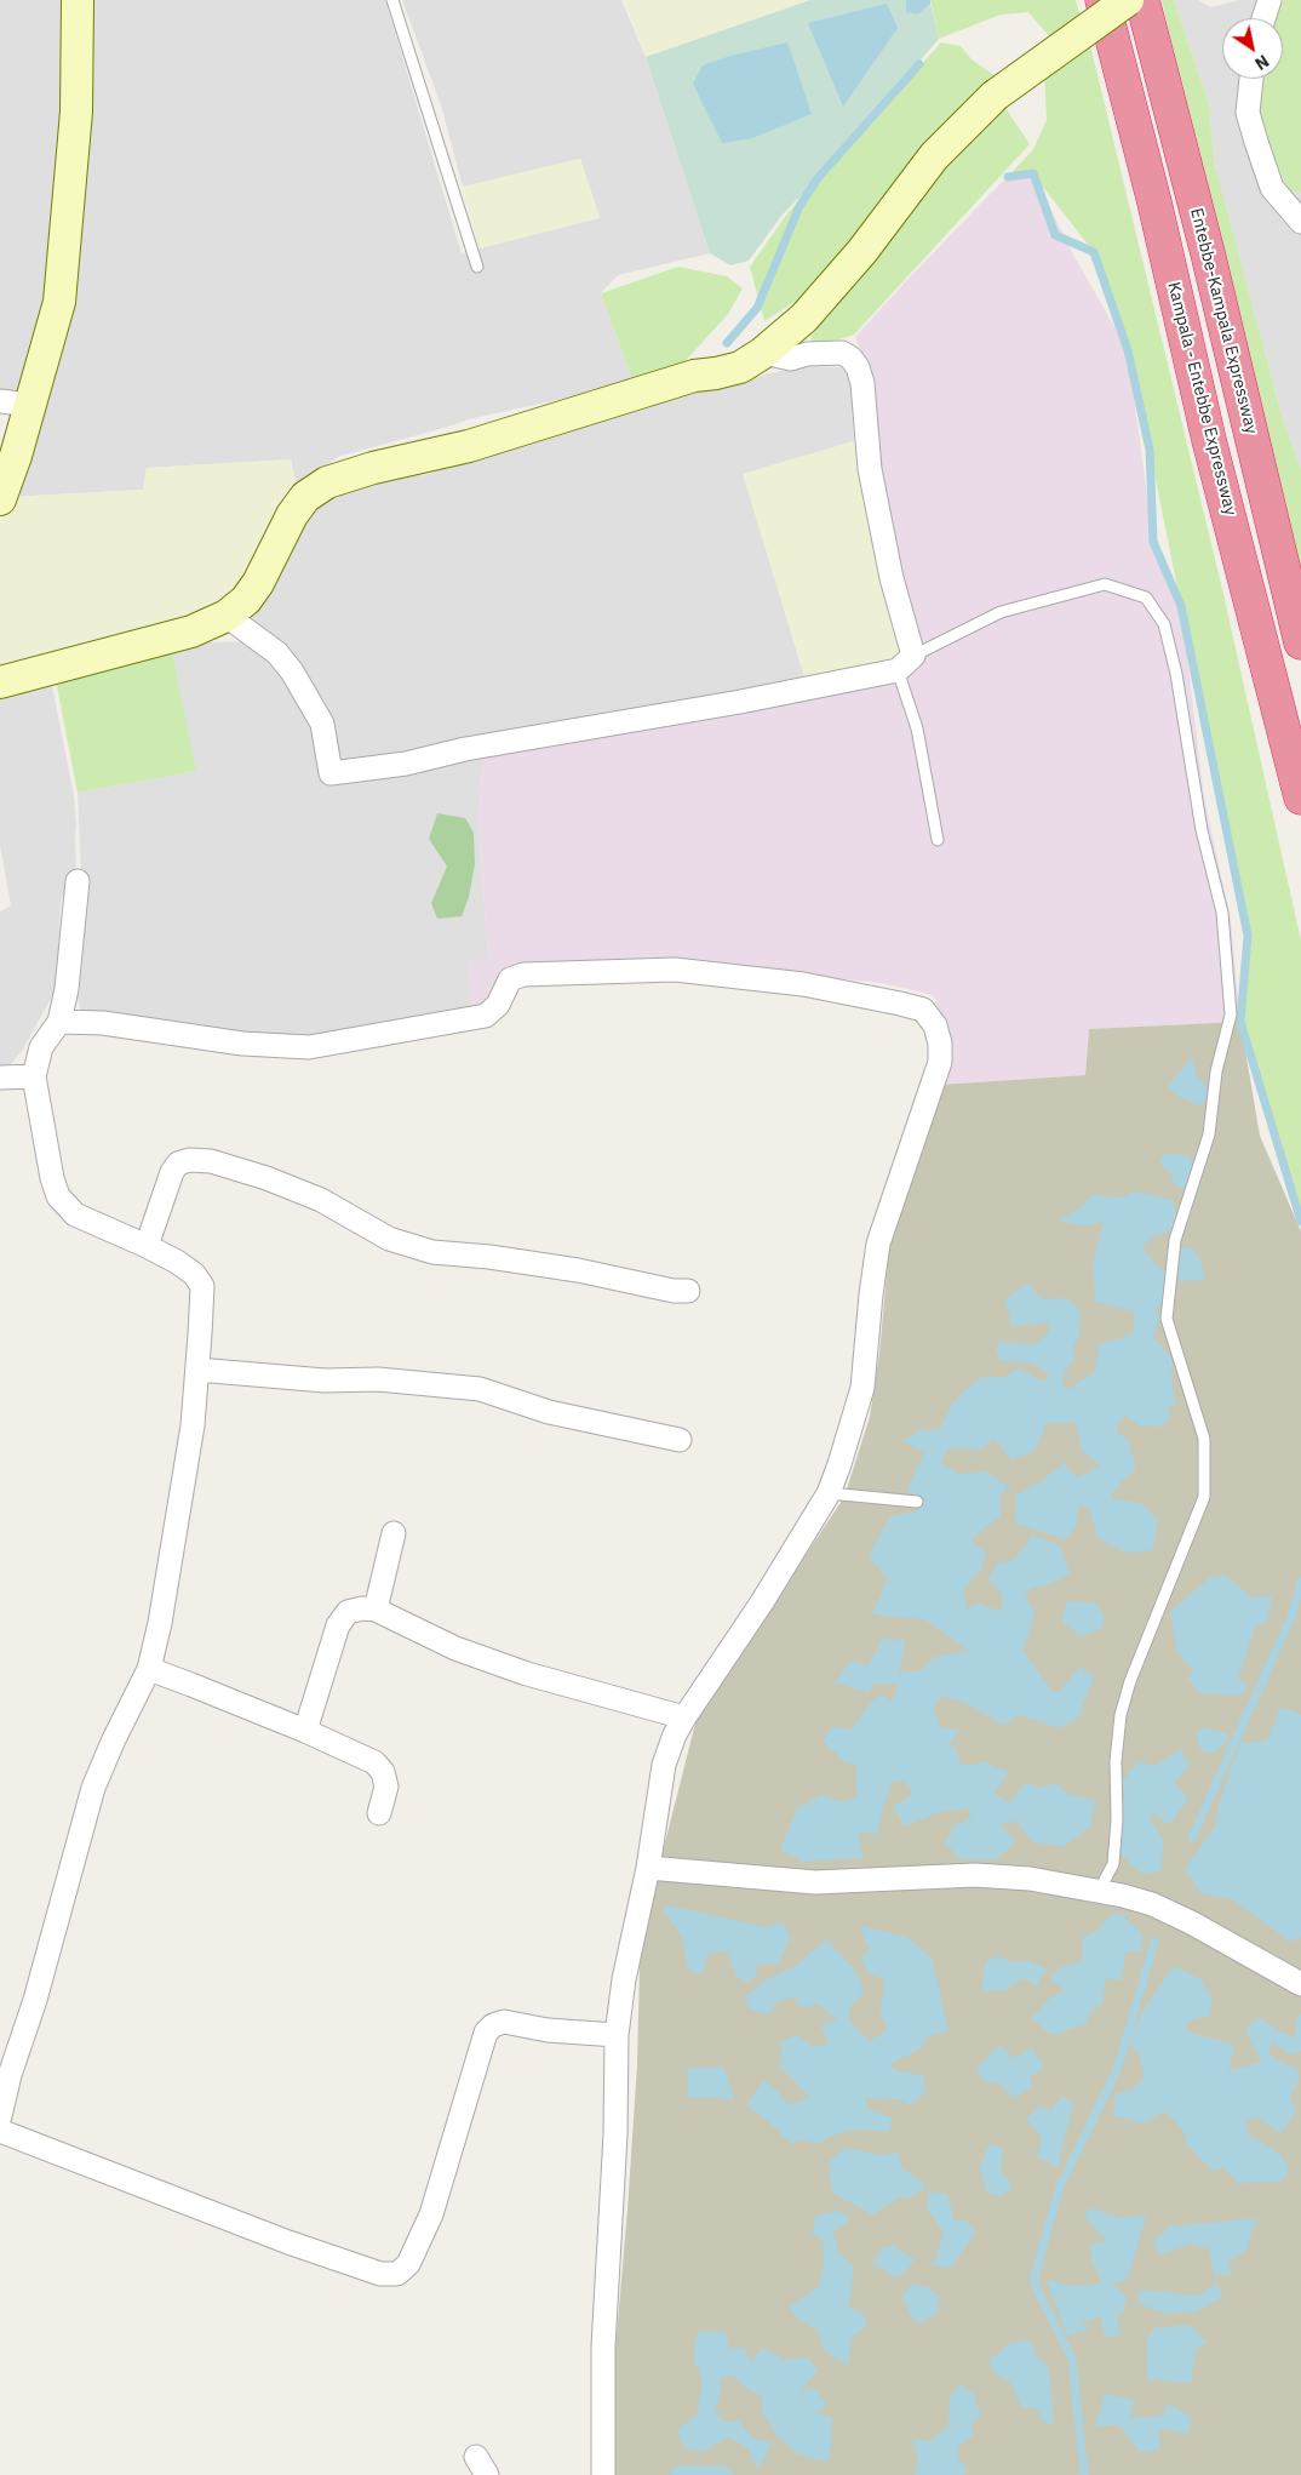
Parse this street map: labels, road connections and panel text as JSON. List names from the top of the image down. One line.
{"streets":{"highway":["Entebbe-Kampala Expressway","Kampala - Entebbe Expressway"]},"north":"bottom right"}
